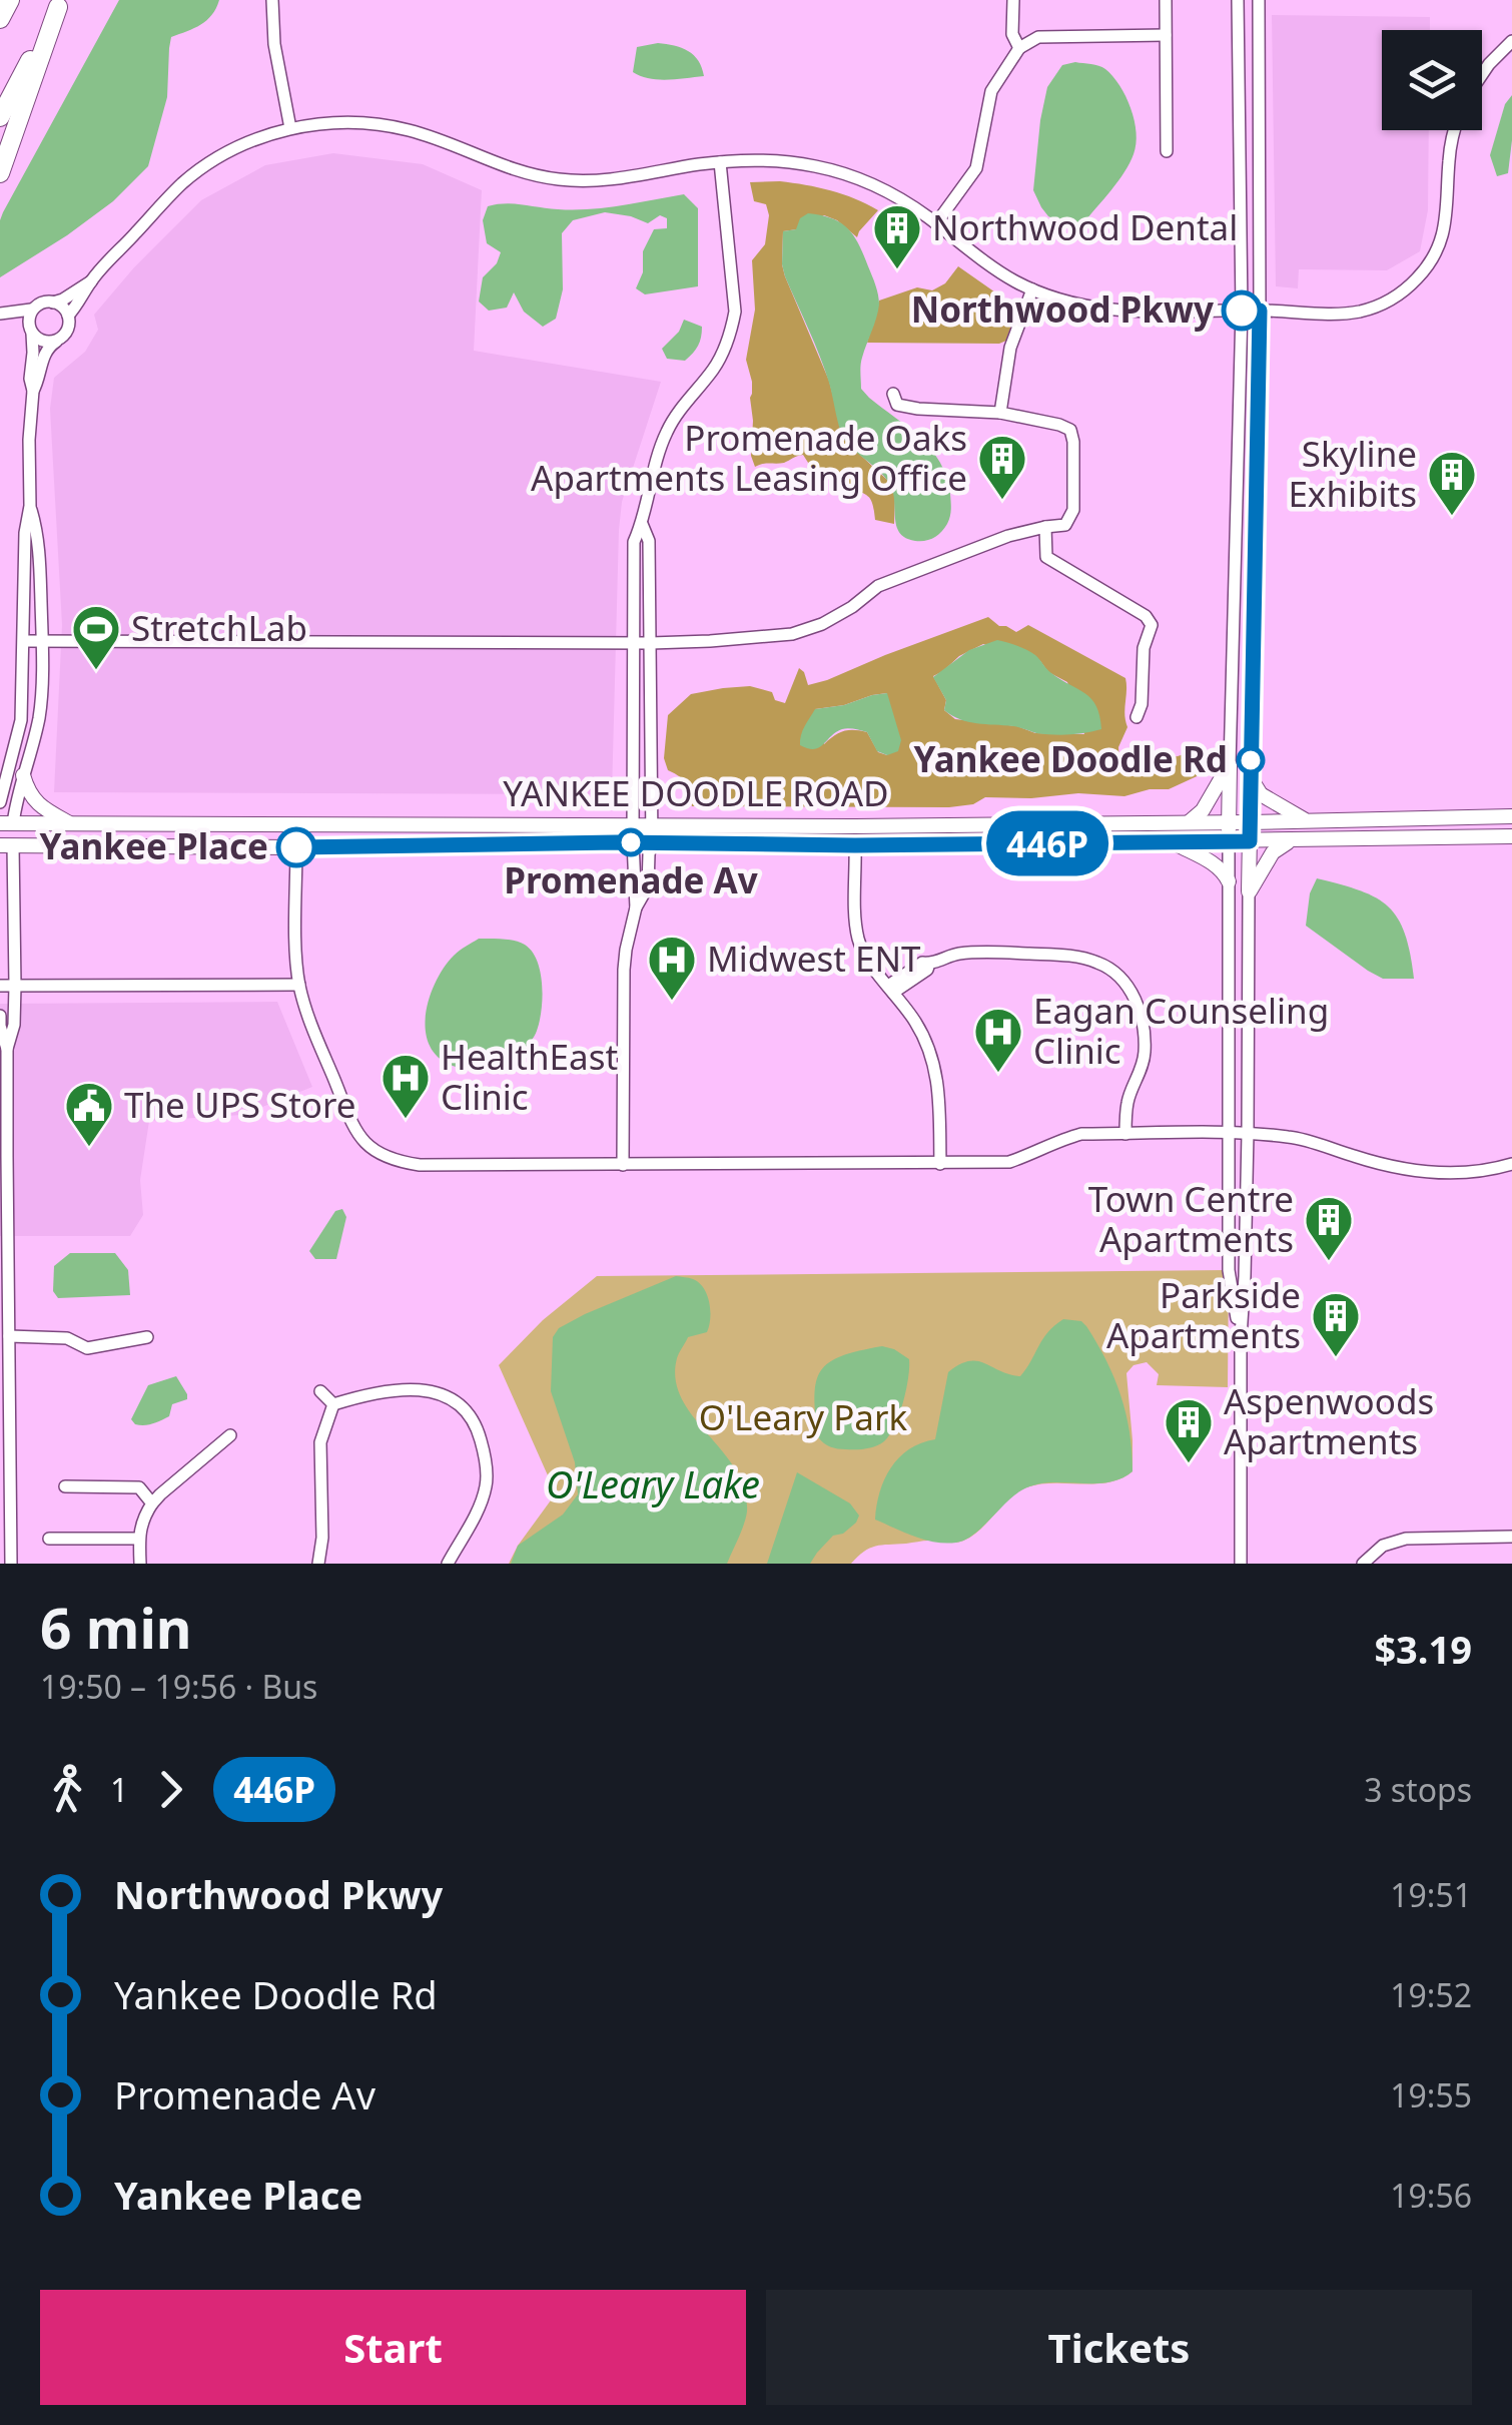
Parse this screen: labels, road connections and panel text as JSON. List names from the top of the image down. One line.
{"streets":{"main road":["YANKEE DOODLE ROAD"]},"water":["O'Leary Lake"],"parks":["O'Leary Park"],"places":{"building":["Northwood Dental","Promenade Oaks Apartments Leasing Office","Skyline Exhibits","Town Centre Apartments","Parkside Apartments","Aspenwoods Apartments"],"other":["Northwood Pkwy","Yankee Doodle Rd","Promenade Av","Yankee Place"],"sports":["StretchLab"],"hospital":["Midwest ENT","Eagan Counseling Clinic","HealthEast Clinic"],"public building":["The UPS Store"]},"lines":["bus line 446P"],"page":{"on_map":"446P","heading":["6 min","19:50 – 19:56 · Bus","$3.19"],"legs":["1","446P","3 stops"],"list":[{"name":"Northwood Pkwy","value":"19:51"},{"name":"Yankee Doodle Rd","value":"19:52"},{"name":"Promenade Av","value":"19:55"},{"name":"Yankee Place","value":"19:56"}],"buttons":["Start","Tickets"]}}
